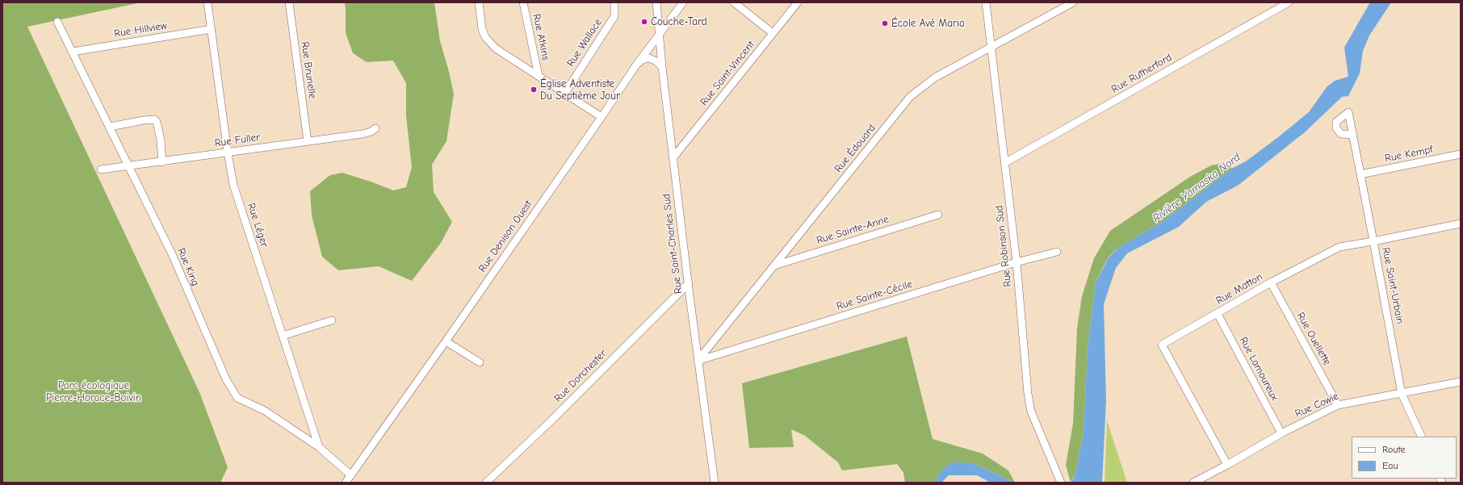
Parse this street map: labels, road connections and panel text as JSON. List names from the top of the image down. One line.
{"streets":{"street":["Rue Hillview","Rue Atkins","Rue Wallace","Rue Brunelle","Rue Saint-Vincent","Rue Rutherford","Rue Fuller","Rue Édouard","Rue Kempf","Rue Léger","Rue Sainte-Anne","Rue Denison Ouest","Rue Saint-Charles Sud","Rue Robinson Sud","Rue King","Rue Saint-Urbain","Rue Matton","Rue Sainte-Cécile","Rue Ouellette","Rue Lamoureux","Rue Dorchester","Rue Cowie"]},"crossings":[["Rue Hillview","Rue Léger"],["Rue Hillview","Rue King"],["Rue Brunelle","Rue Fuller"],["Rue Saint-Vincent","Rue Saint-Charles Sud"],["Rue Rutherford","Rue Robinson Sud"],["Rue Fuller","Rue Léger"],["Rue Fuller","Rue King"],["Rue Édouard","Rue Sainte-Anne"],["Rue Édouard","Rue Saint-Charles Sud"],["Rue Édouard","Rue Robinson Sud"],["Rue Édouard","Rue Sainte-Cécile"],["Rue Kempf","Rue Saint-Urbain"],["Rue Léger","Rue King"],["Rue Denison Ouest","Rue Saint-Charles Sud"],["Rue Denison Ouest","Rue King"],["Rue Saint-Charles Sud","Rue Sainte-Cécile"],["Rue Saint-Charles Sud","Rue Dorchester"],["Rue Robinson Sud","Rue Sainte-Cécile"],["Rue Saint-Urbain","Rue Matton"],["Rue Saint-Urbain","Rue Cowie"],["Rue Matton","Rue Ouellette"],["Rue Matton","Rue Lamoureux"],["Rue Matton","Rue Cowie"],["Rue Ouellette","Rue Cowie"],["Rue Lamoureux","Rue Cowie"]],"water":["Rivière Yamaska Nord"],"parks":["Parc écologique Pierre-Horace-Boivin"],"places":["Couche-Tard","École Avé Maria","Église Adventiste Du Septième Jour"],"legend":["Route","Eau"]}
